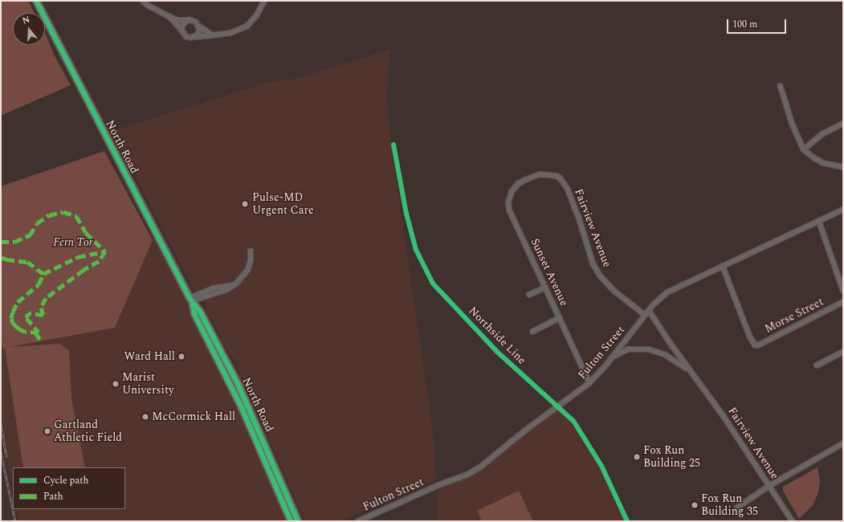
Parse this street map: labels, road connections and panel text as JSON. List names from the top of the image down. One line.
{"streets":{"highway":["North Road"],"street":["Fairview Avenue","Sunset Avenue","Morse Street","Fulton Street"],"cycle path":["Northside Line"]},"crossings":[["Fairview Avenue","Sunset Avenue"],["Fairview Avenue","Fulton Street"],["Sunset Avenue","Fulton Street"],["Morse Street","Fulton Street"]],"parks":["Fern Tor"],"places":["Pulse-MD Urgent Care","Ward Hall","Marist University","McCormick Hall","Gartland Athletic Field","Fox Run Building 25","Fox Run Building 35"],"legend":["Cycle path","Path"],"scale_bar":"100 m","north":"top"}
